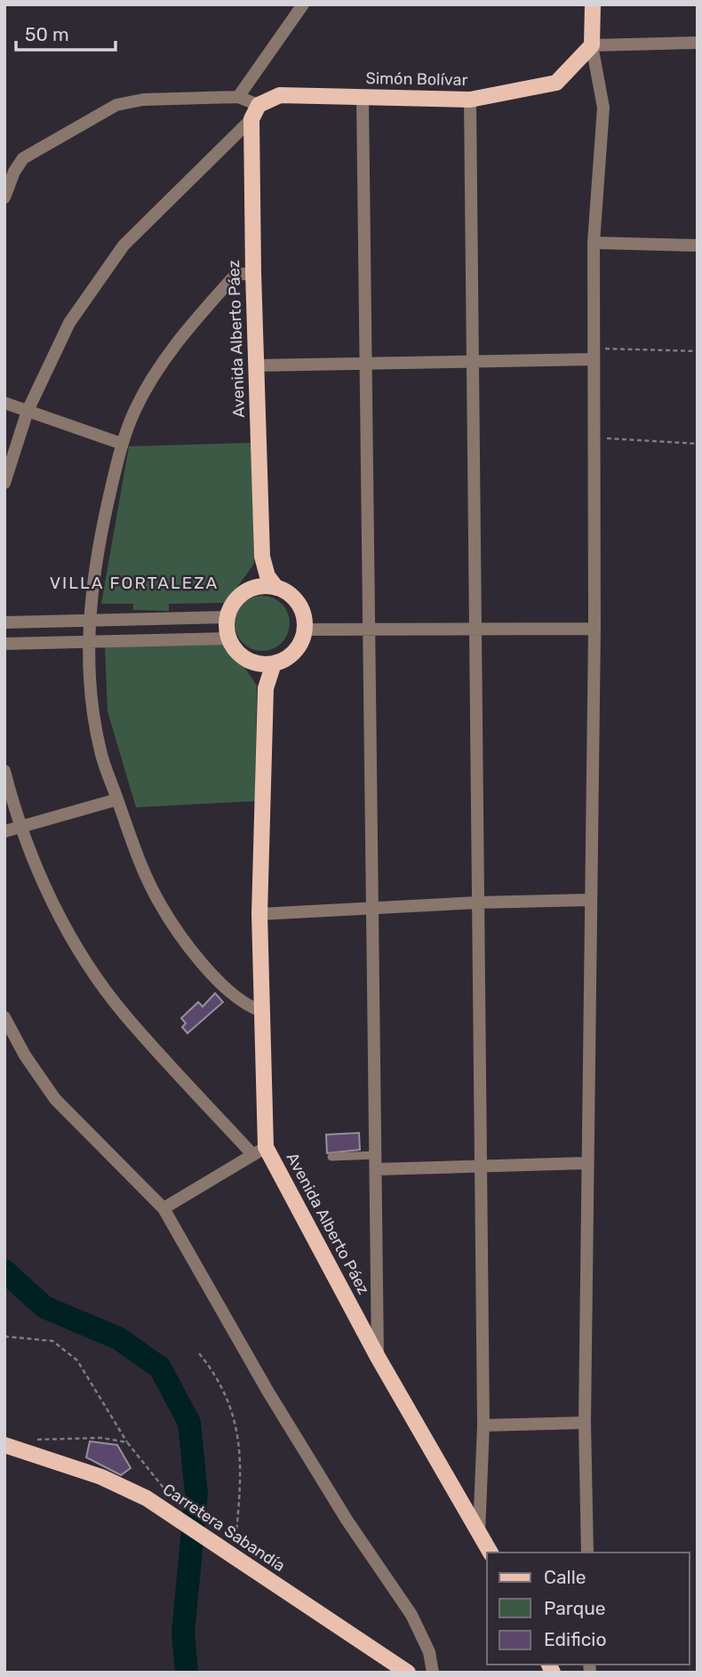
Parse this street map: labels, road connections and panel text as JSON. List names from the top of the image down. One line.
{"streets":{"main road":["Simón Bolívar","Avenida Alberto Páez","Carretera Sabandía"]},"crossings":[["Simón Bolívar","Avenida Alberto Páez"]],"districts":["VILLA FORTALEZA"],"legend":["Calle","Parque","Edificio"],"scale_bar":"50 m"}
